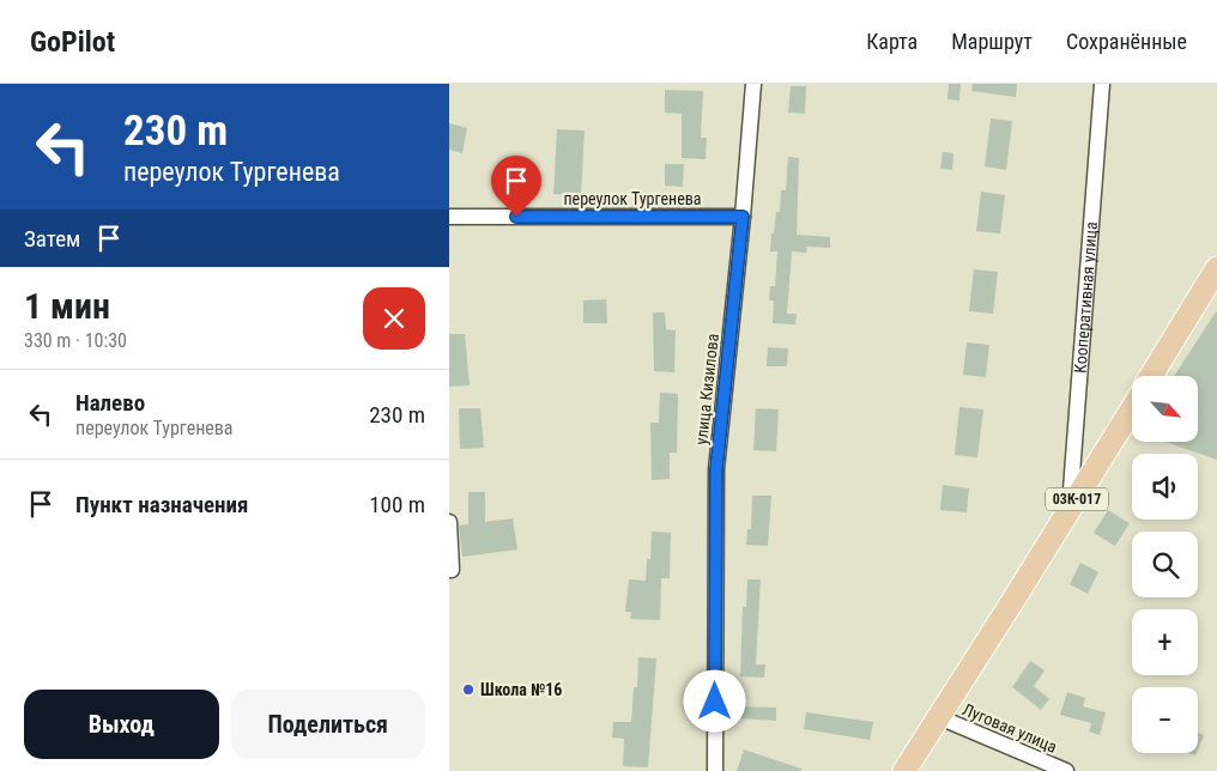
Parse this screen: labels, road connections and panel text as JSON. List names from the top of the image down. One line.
{"streets":{"main road":["03К-017"],"street":["переулок Тургенева","Кооперативная улица","улица Кизилова","Луговая улица"]},"crossings":[["переулок Тургенева","улица Кизилова"],["Кооперативная улица","03К-017"],["03К-017","Луговая улица"]],"places":["Школа №16"],"north":"bottom right","page":{"header":"GoPilot","nav":["Карта","Маршрут","Сохранённые"],"turn":["230 m","переулок Тургенева"],"then":"Затем","heading":["1 мин","330 m · 10:30"],"list":[{"name":"Налево","note":"переулок Тургенева","value":"230 m"},{"name":"Пункт назначения","value":"100 m"}],"map_buttons":["+","−"],"buttons":["Выход","Поделиться"]}}
